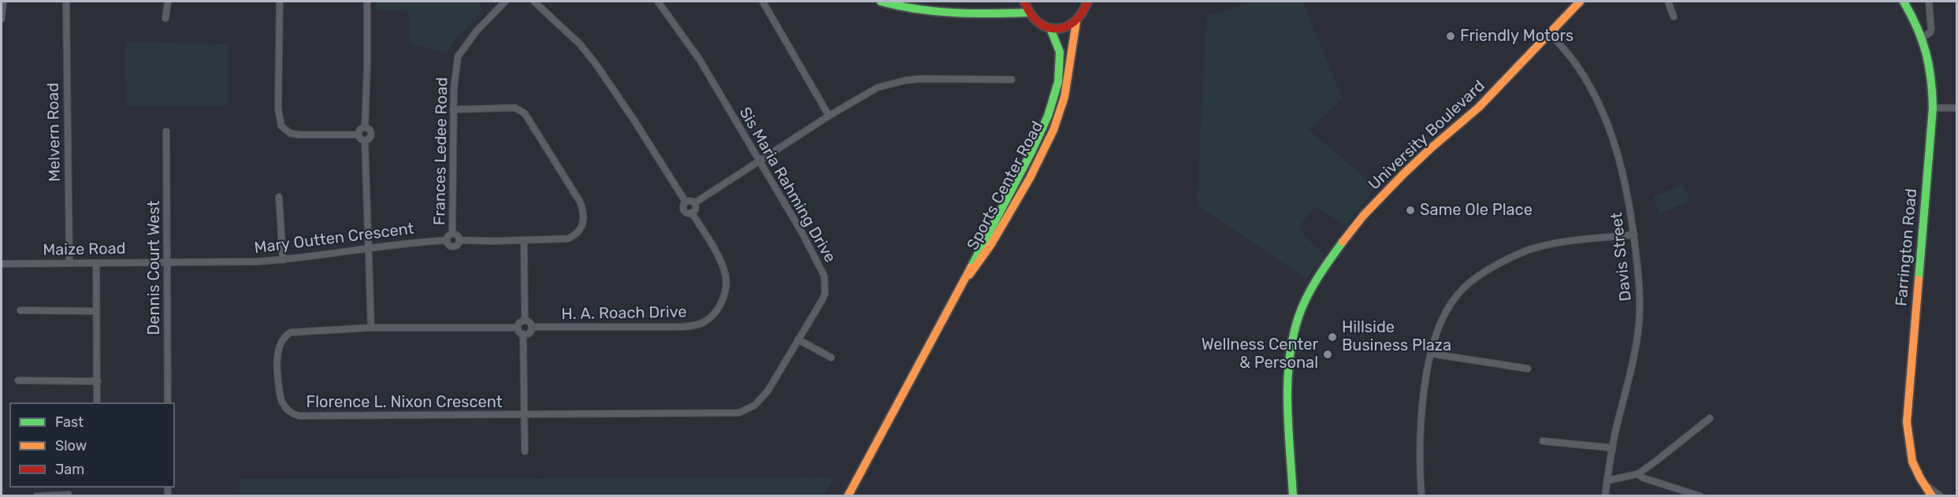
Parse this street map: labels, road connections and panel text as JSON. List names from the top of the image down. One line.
{"streets":{"main road":["University Boulevard","Sports Center Road","Farrington Road"],"street":["Melvern Road","Frances Ledee Road","Sis Maria Rahming Drive","Mary Outten Crescent","Maize Road","Davis Street","Dennis Court West","H. A. Roach Drive","Florence L. Nixon Crescent"]},"crossings":[["Melvern Road","Maize Road"],["University Boulevard","Davis Street"],["Frances Ledee Road","Mary Outten Crescent"],["Sis Maria Rahming Drive","Florence L. Nixon Crescent"],["Mary Outten Crescent","Maize Road"],["Mary Outten Crescent","Dennis Court West"],["Maize Road","Dennis Court West"],["H. A. Roach Drive","Florence L. Nixon Crescent"]],"places":["Friendly Motors","Same Ole Place","Hillside Business Plaza","Wellness Center & Personal"],"legend":["Fast","Slow","Jam"]}
